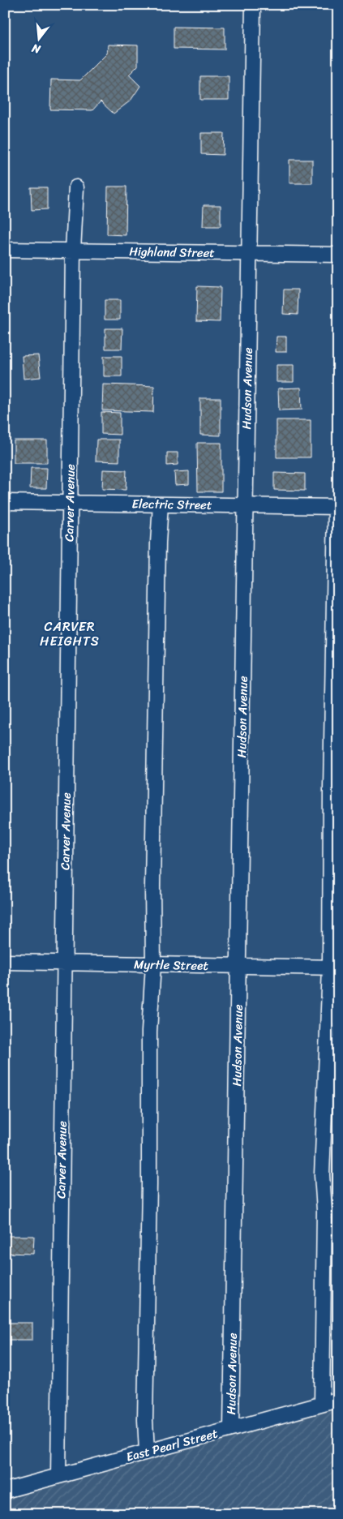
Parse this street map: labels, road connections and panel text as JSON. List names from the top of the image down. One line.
{"streets":{"street":["Highland Street","Hudson Avenue","Carver Avenue","Electric Street","Myrtle Street","East Pearl Street"]},"crossings":[["Highland Street","Hudson Avenue"],["Highland Street","Carver Avenue"],["Hudson Avenue","Electric Street"],["Hudson Avenue","Myrtle Street"],["Hudson Avenue","East Pearl Street"],["Carver Avenue","Electric Street"],["Carver Avenue","Myrtle Street"],["Carver Avenue","East Pearl Street"]],"districts":["CARVER HEIGHTS"],"north":"bottom"}
